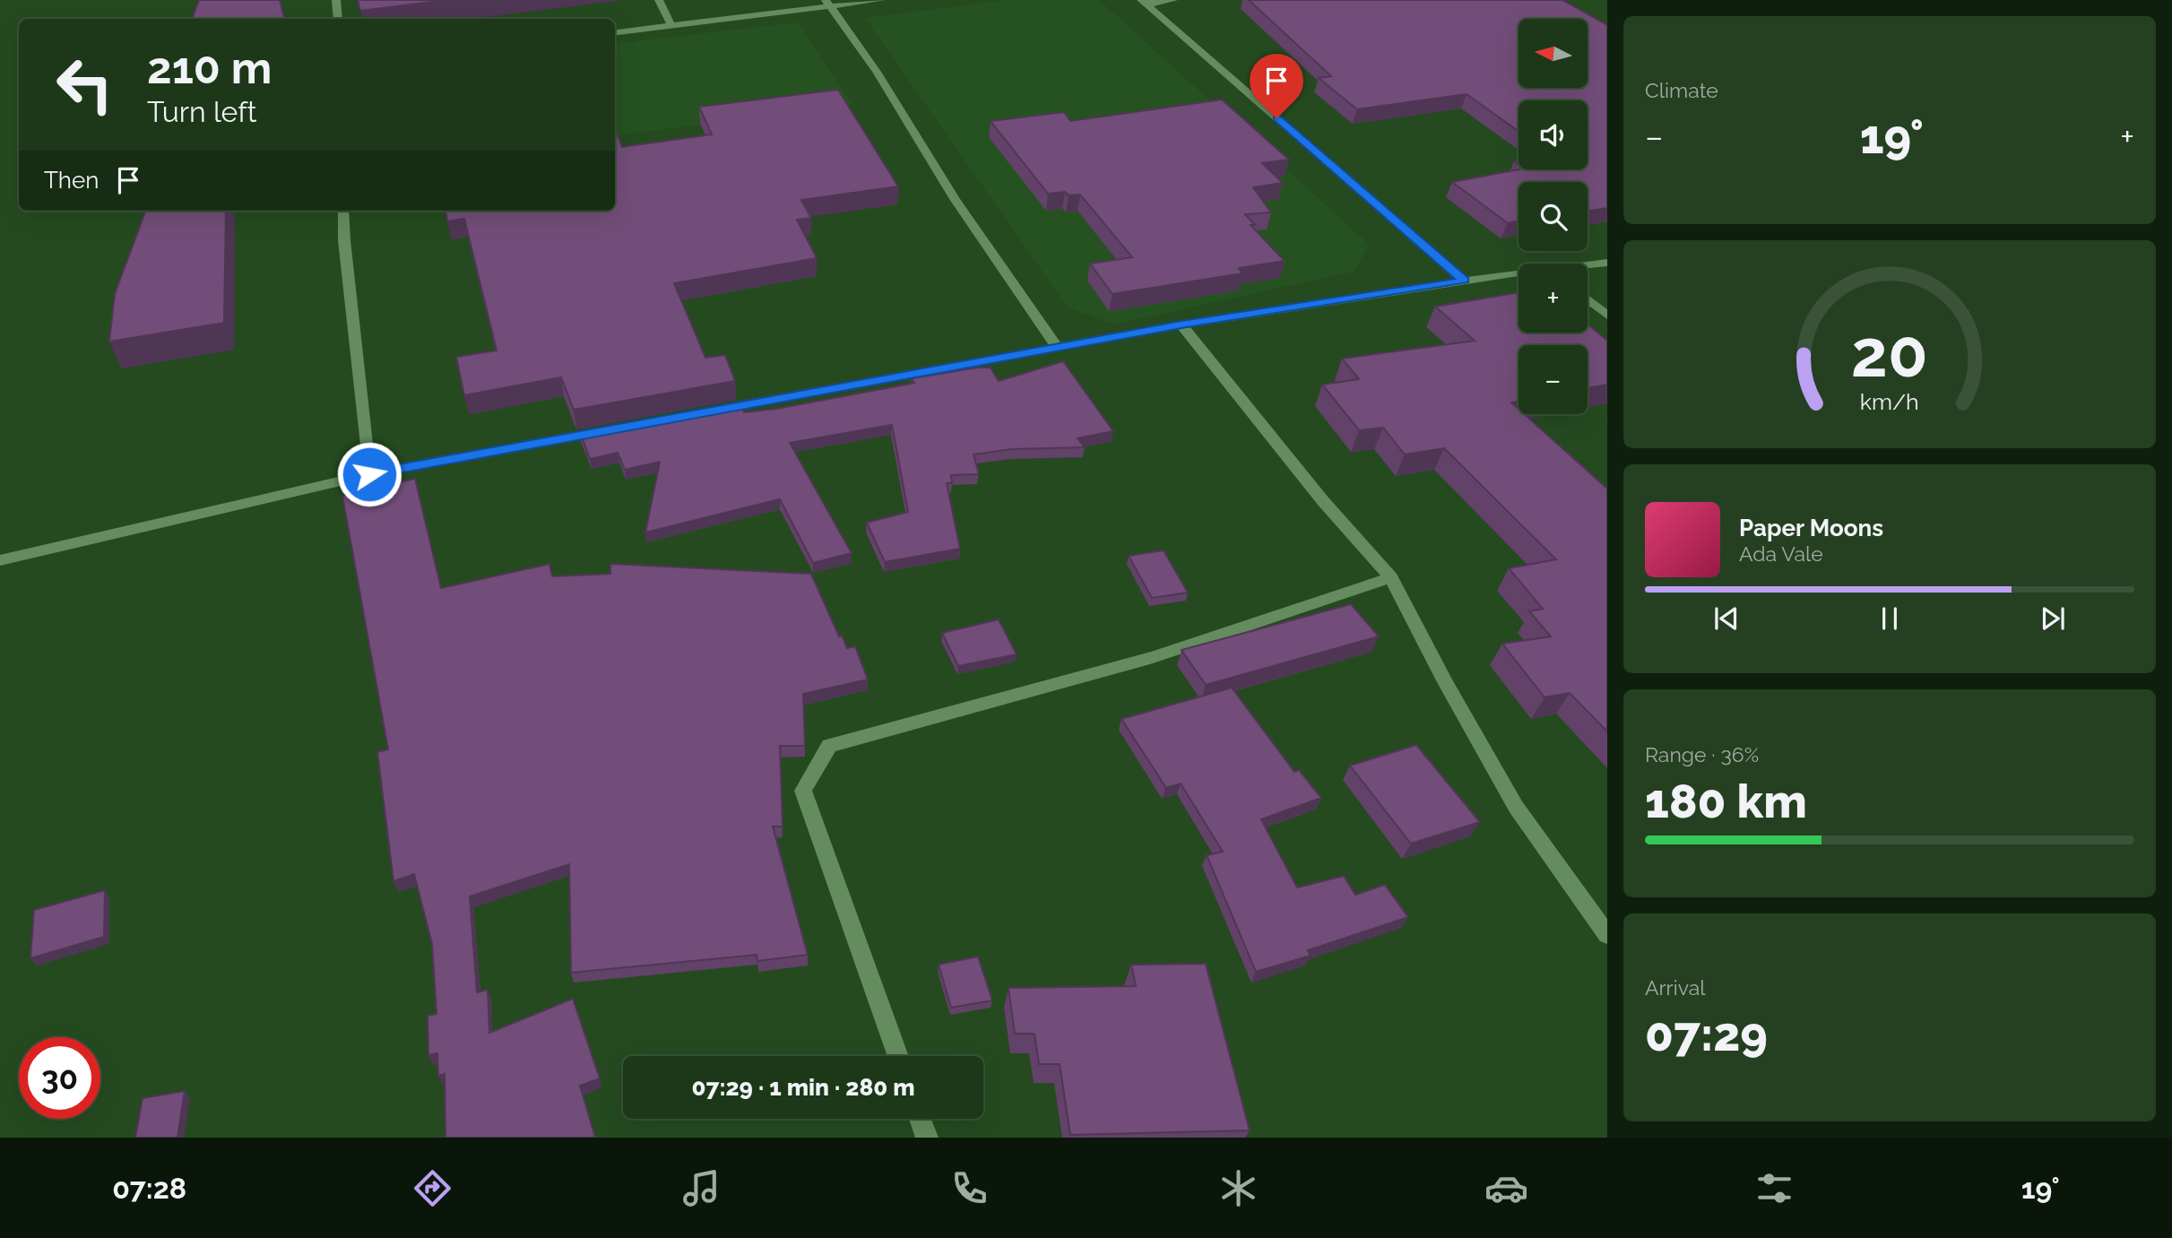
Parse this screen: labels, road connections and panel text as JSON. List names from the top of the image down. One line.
{"north":"left","page":{"tile":["Climate",["Range · 36%","180 km"],["Arrival","07:29"]],"map_buttons":["+","−"],"turn":["210 m","Turn left"],"heat":["−","19°","+"],"then":"Then","song":["Paper Moons","Ada Vale"],"limit":"30","trip":"07:29 · 1 min · 280 m","tabs":["07:28","19°"],"gauge":["20","km/h"]}}
